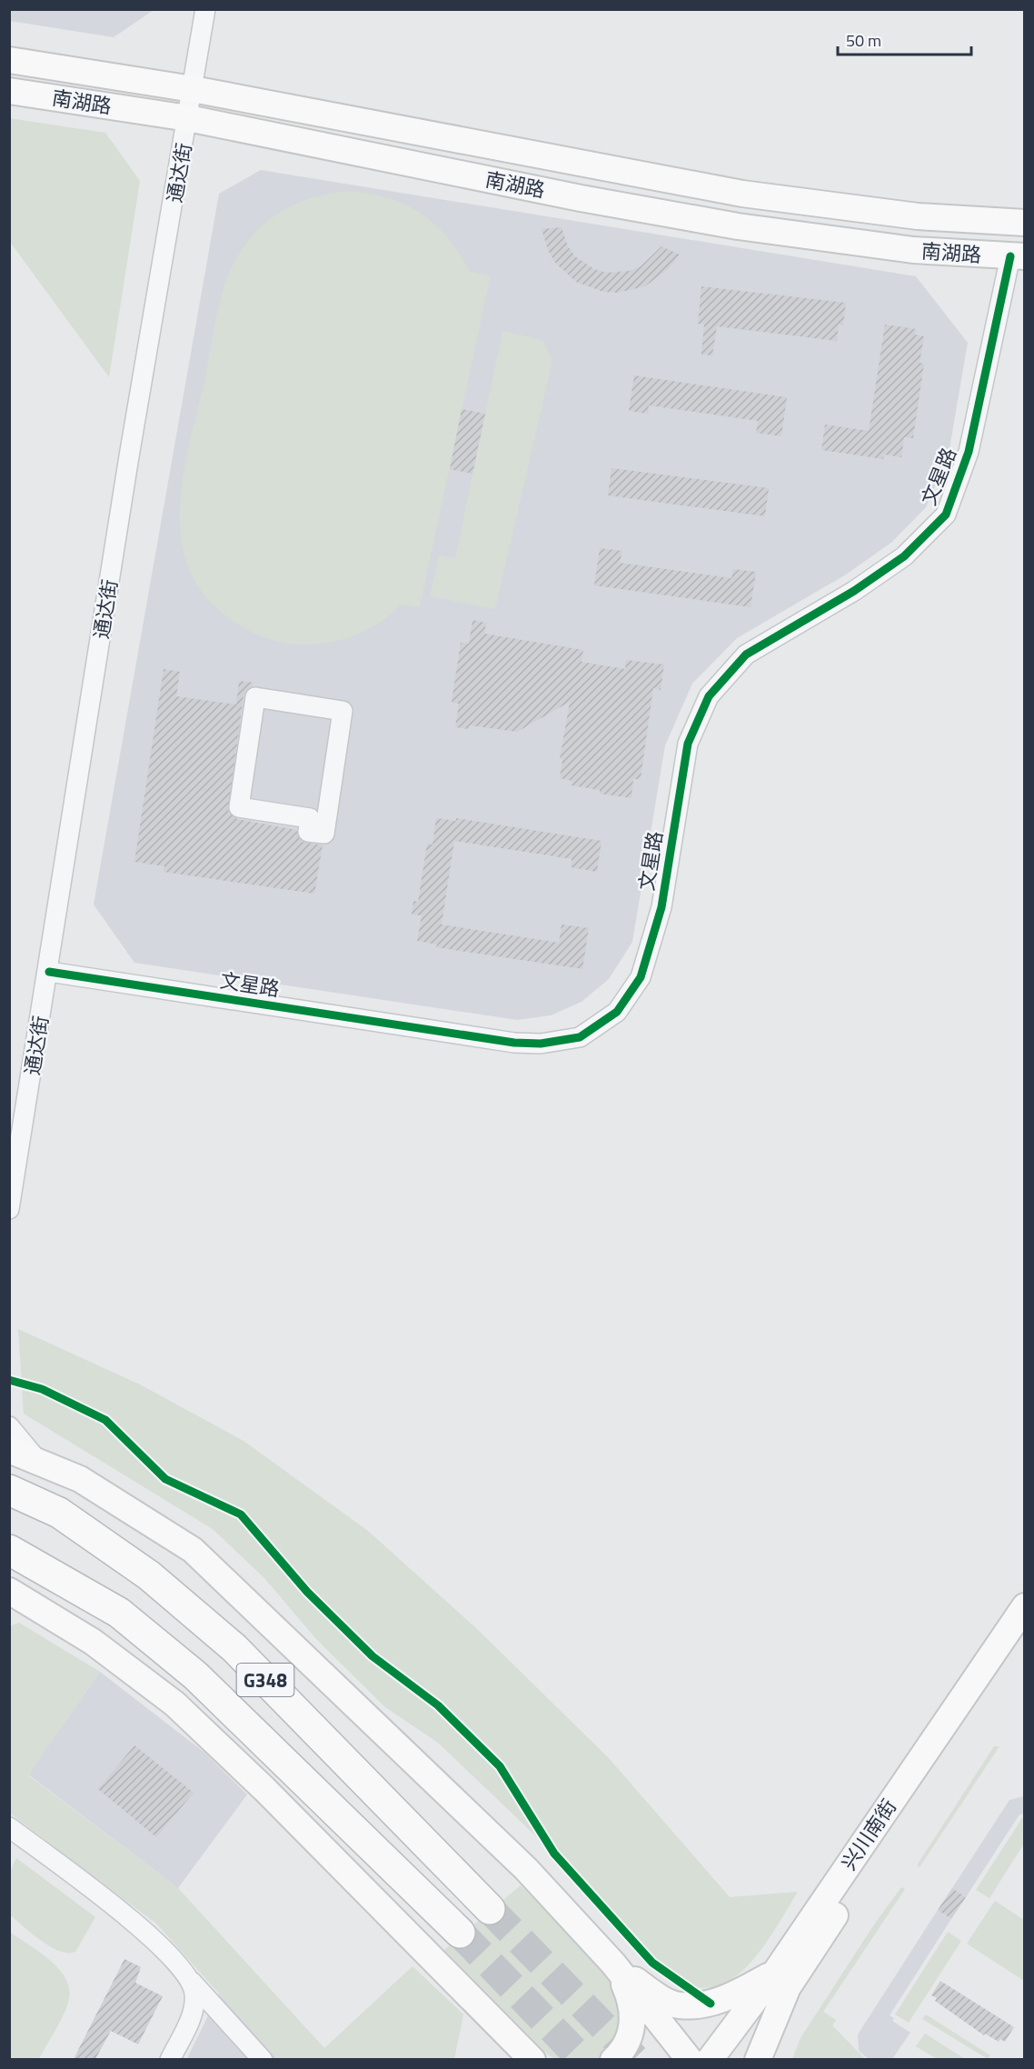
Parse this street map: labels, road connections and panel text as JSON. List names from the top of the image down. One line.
{"streets":{"highway":["G348"],"street":["南湖路","通达街","文星路","兴川南街"]},"crossings":[["南湖路","通达街"],["南湖路","文星路"],["通达街","文星路"]],"scale_bar":"50 m"}
